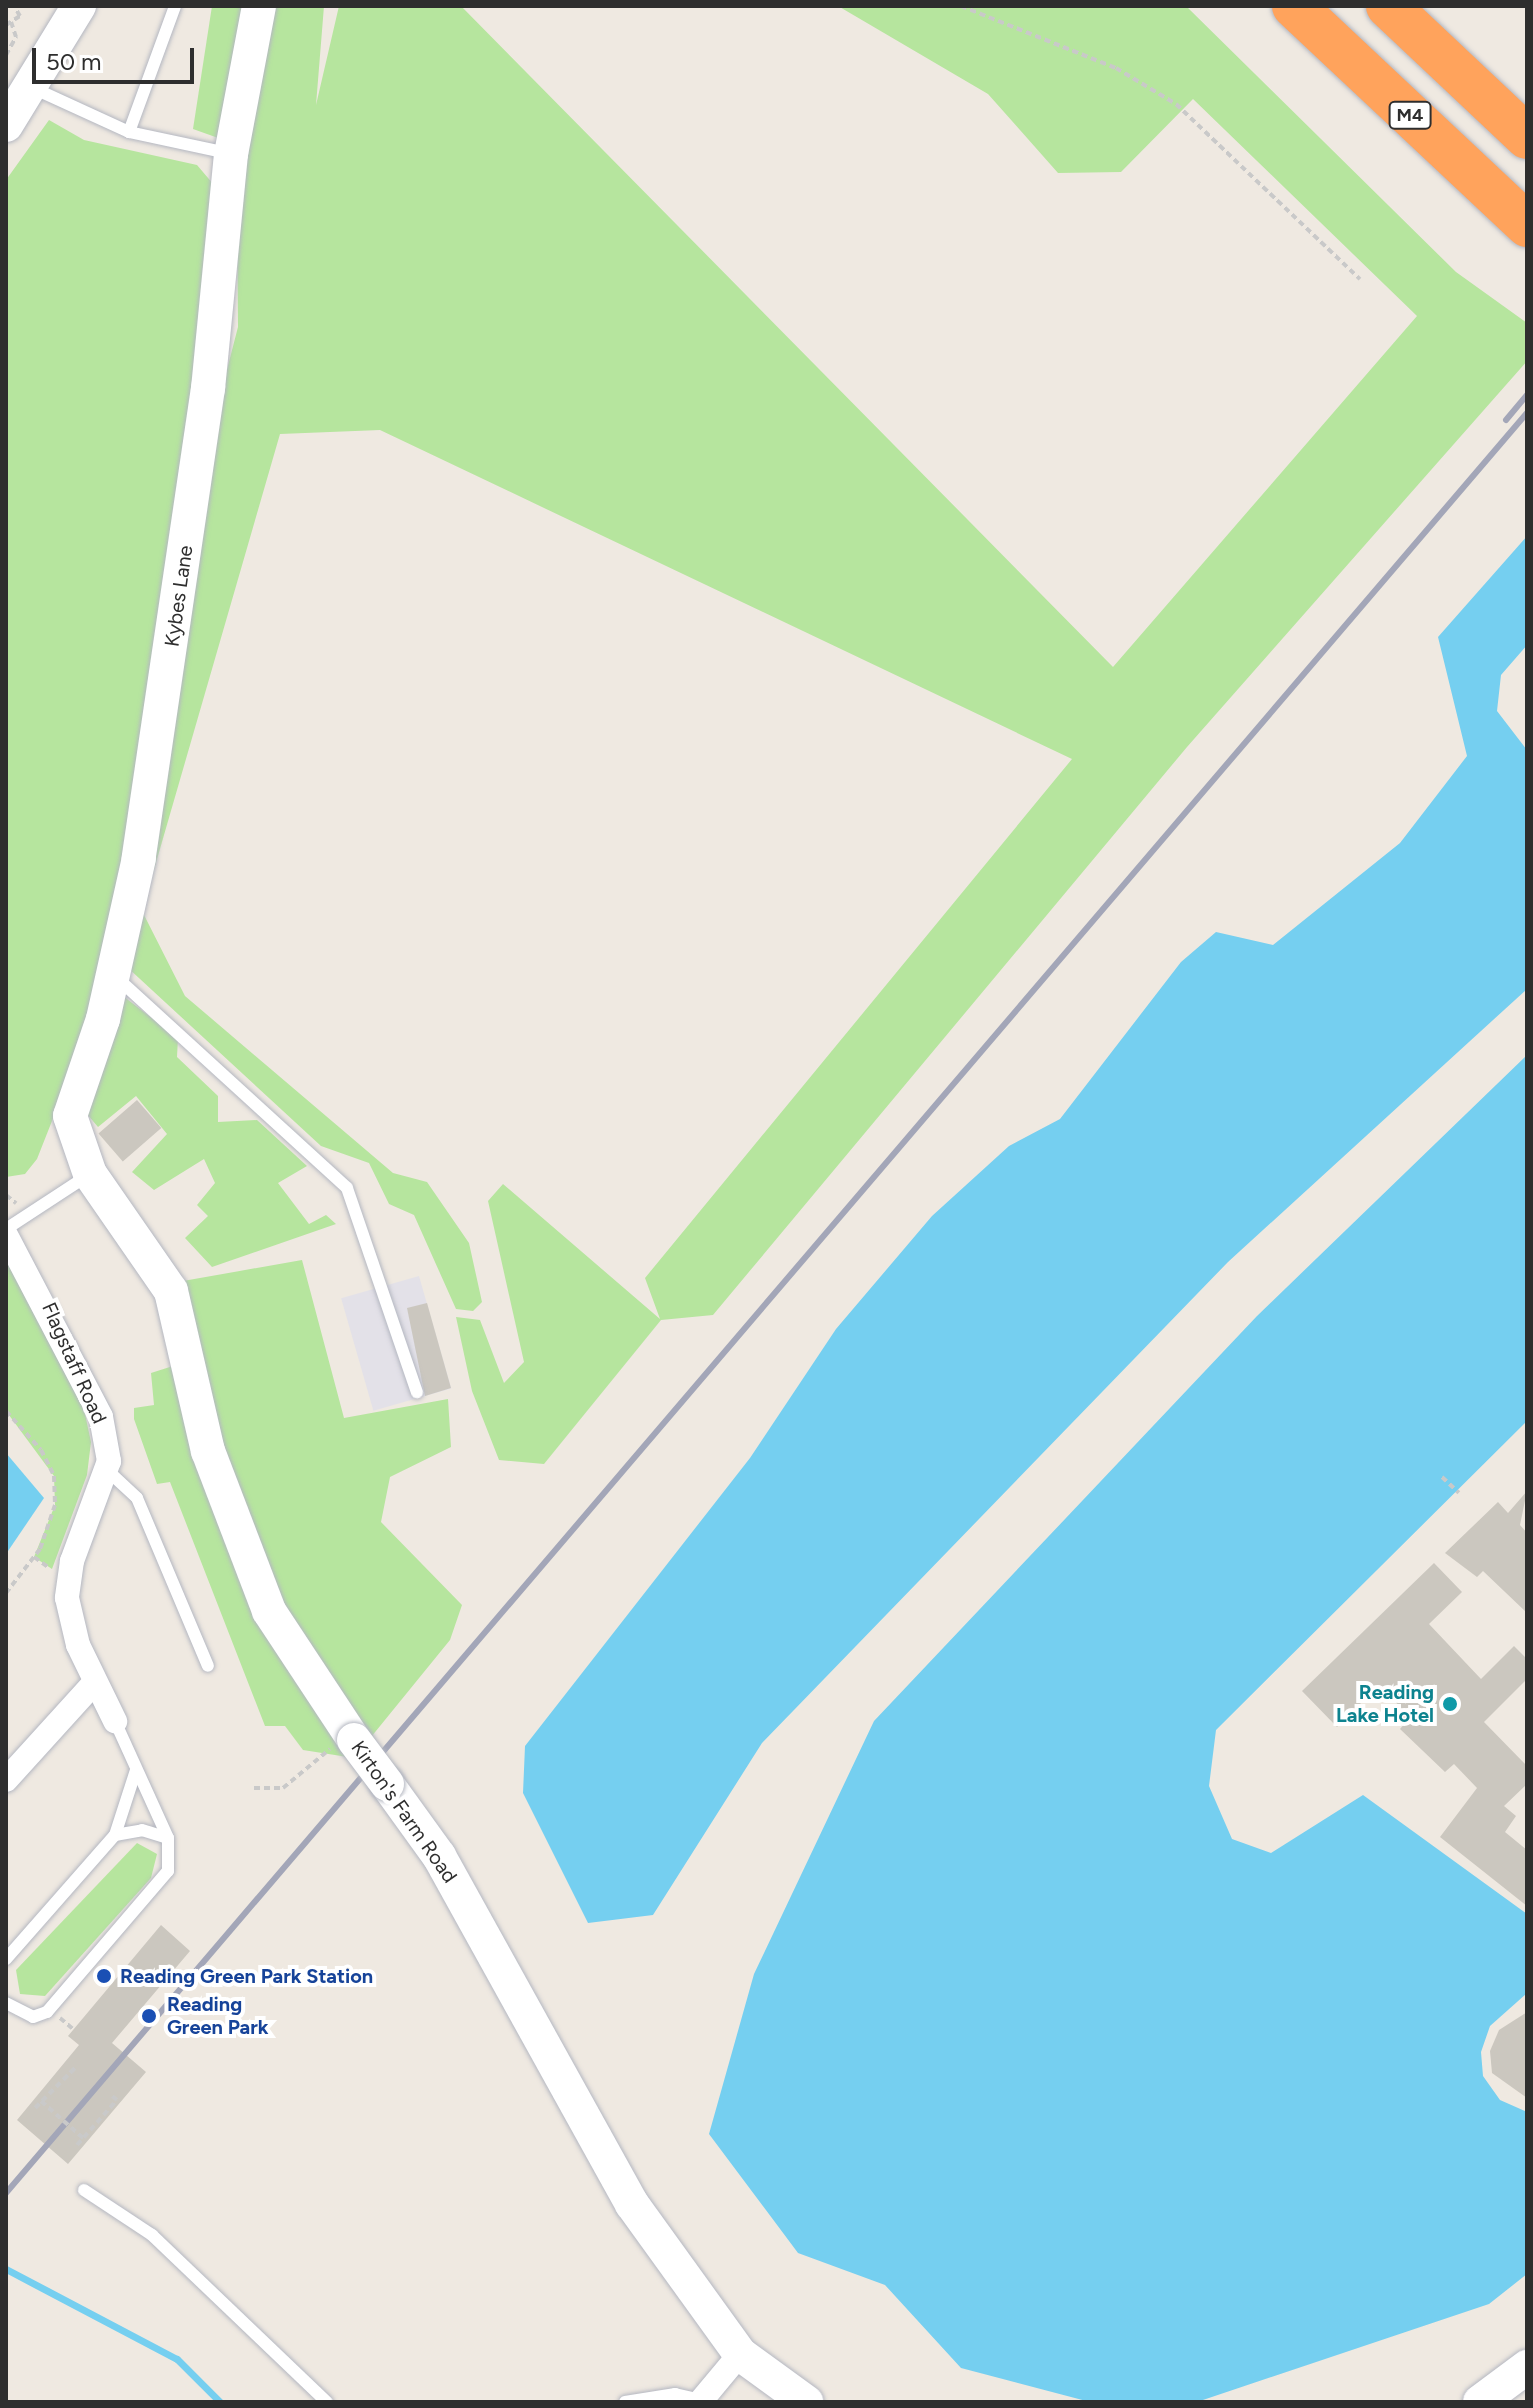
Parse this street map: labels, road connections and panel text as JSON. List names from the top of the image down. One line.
{"streets":{"highway":["M4"],"street":["Kybes Lane","Flagstaff Road","Kirton's Farm Road"]},"crossings":[["Kybes Lane","Kirton's Farm Road"]],"places":["Reading Lake Hotel","Reading Green Park Station","Reading Green Park"],"scale_bar":"50 m"}
